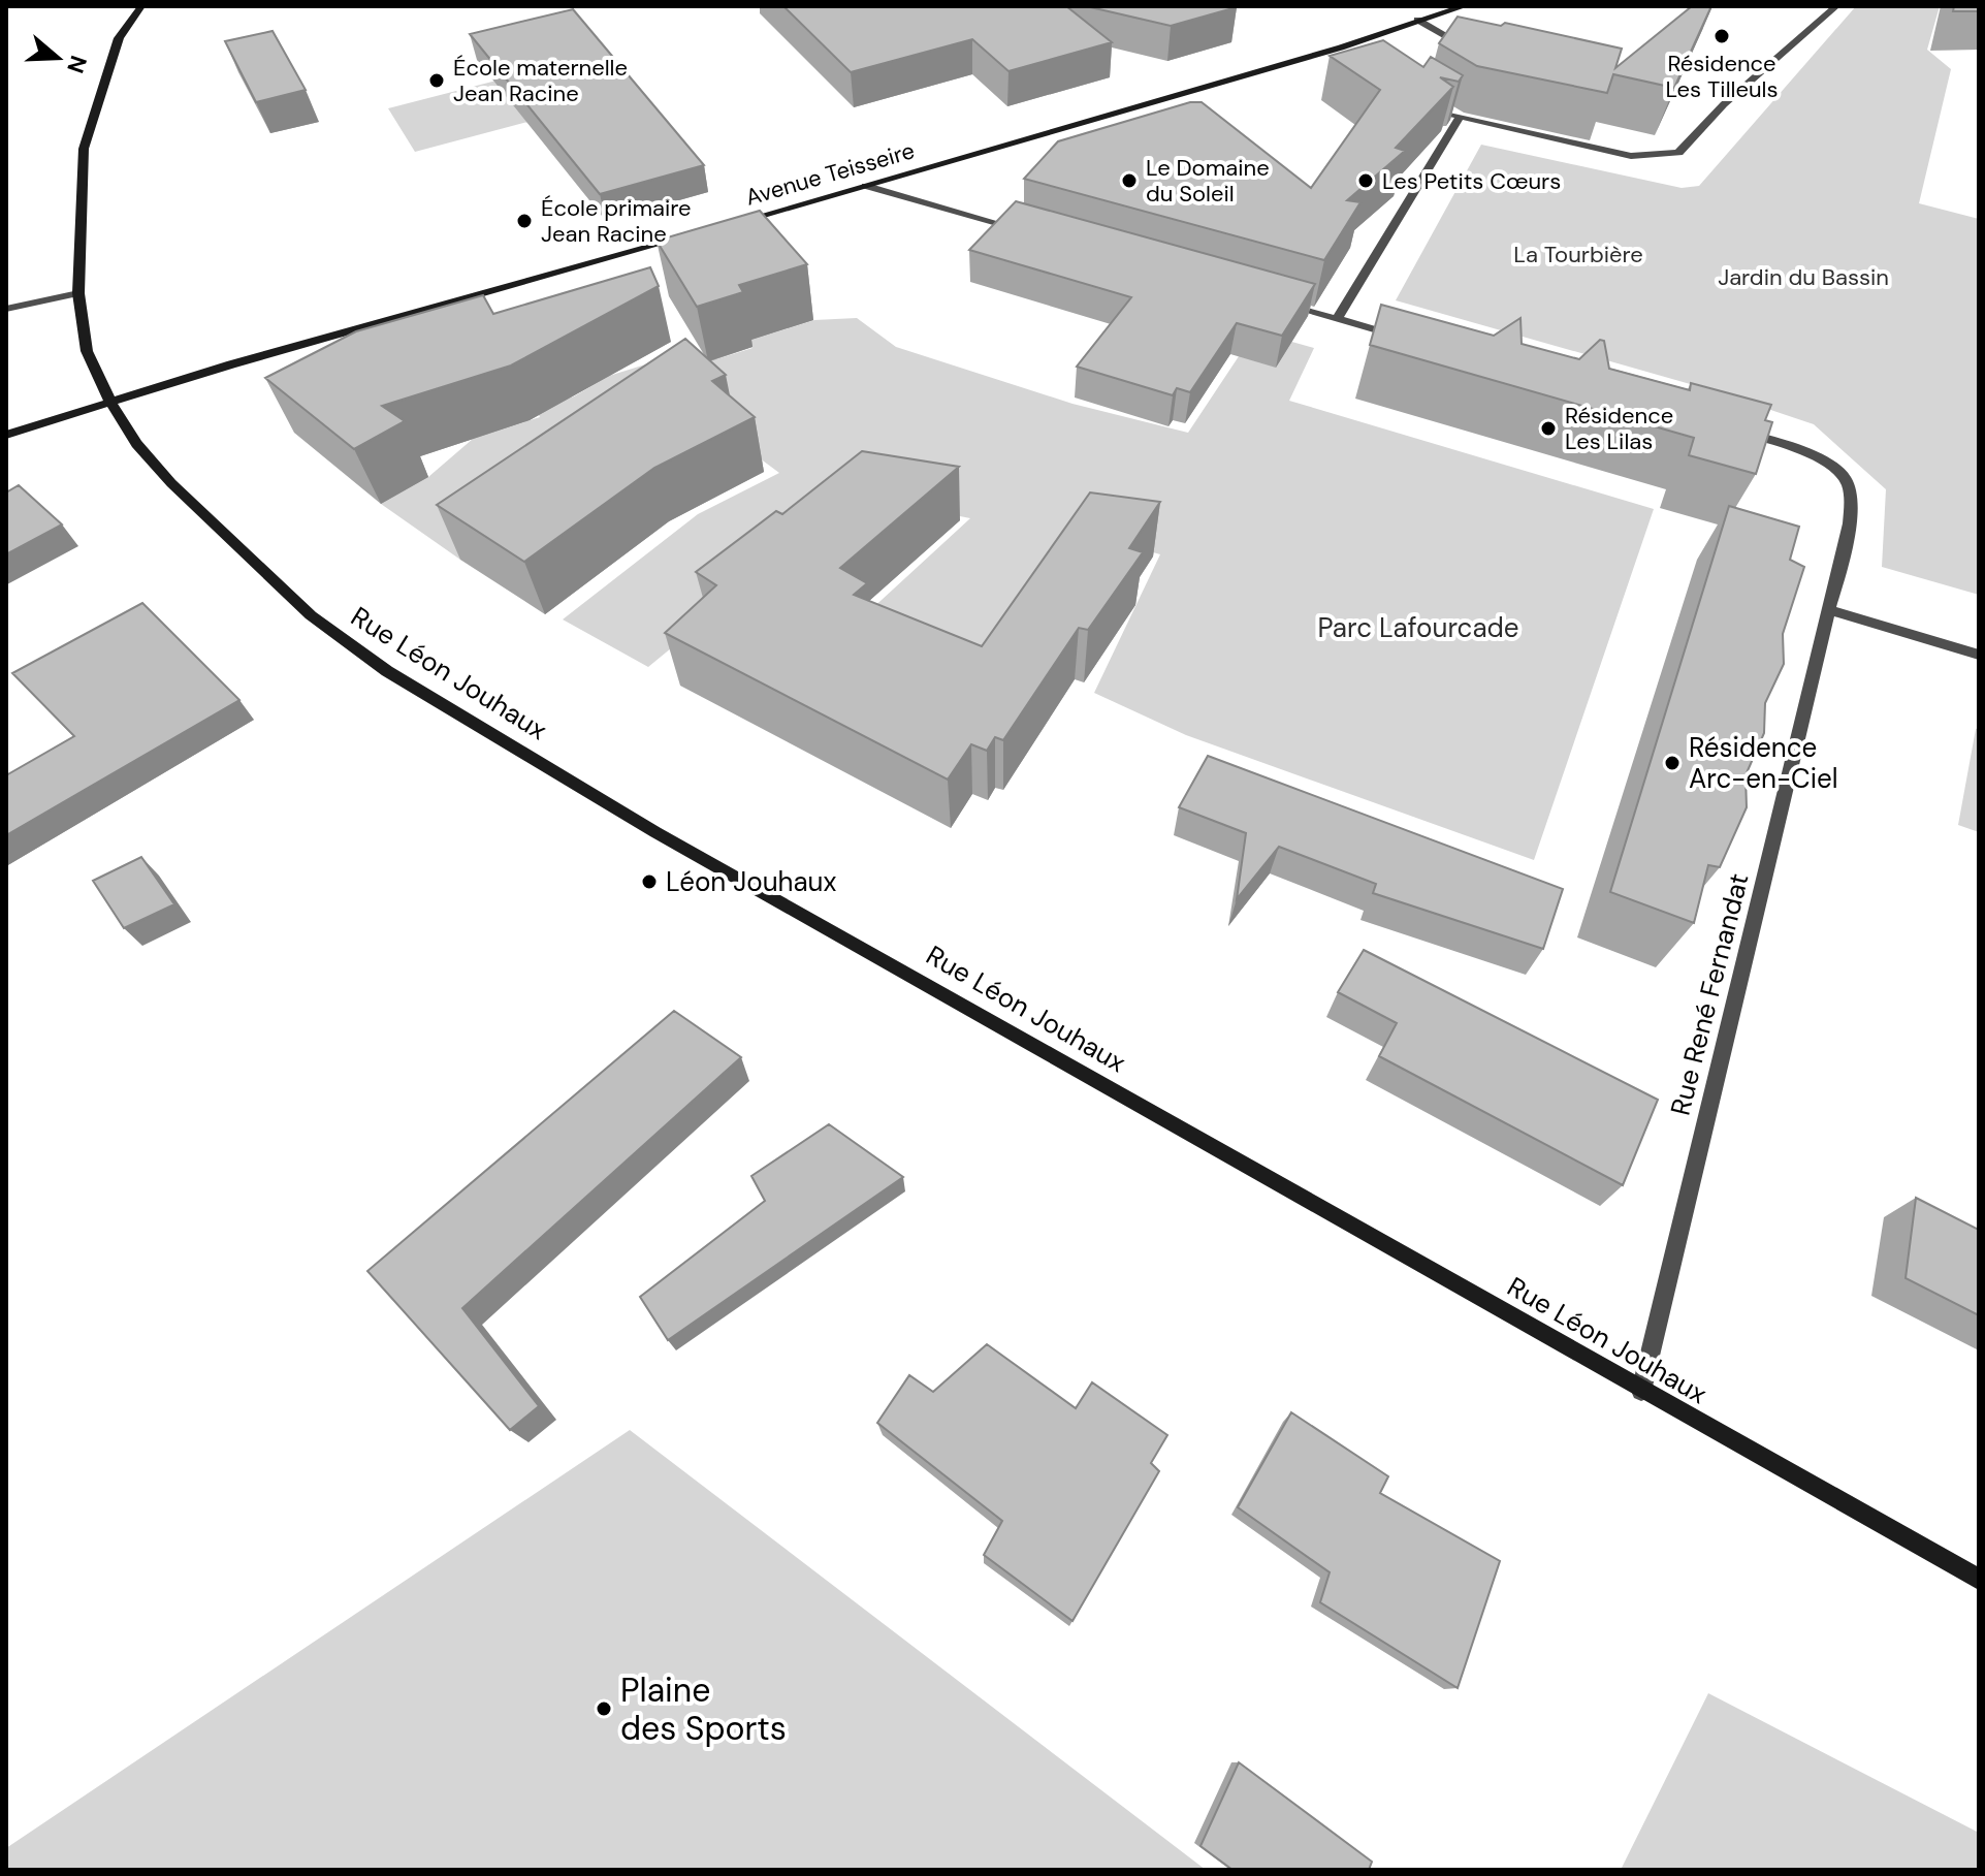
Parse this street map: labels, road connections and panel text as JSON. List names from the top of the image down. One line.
{"streets":{"street":["Avenue Teisseire","Rue Léon Jouhaux","Rue René Fernandat"]},"crossings":[["Rue Léon Jouhaux","Rue René Fernandat"]],"parks":["La Tourbière","Jardin du Bassin","Parc Lafourcade"],"places":["Résidence Les Tilleuls","École maternelle Jean Racine","Le Domaine du Soleil","Les Petits Cœurs","École primaire Jean Racine","Résidence Les Lilas","Résidence Arc-en-Ciel","Léon Jouhaux","Plaine des Sports"],"north":"right"}
